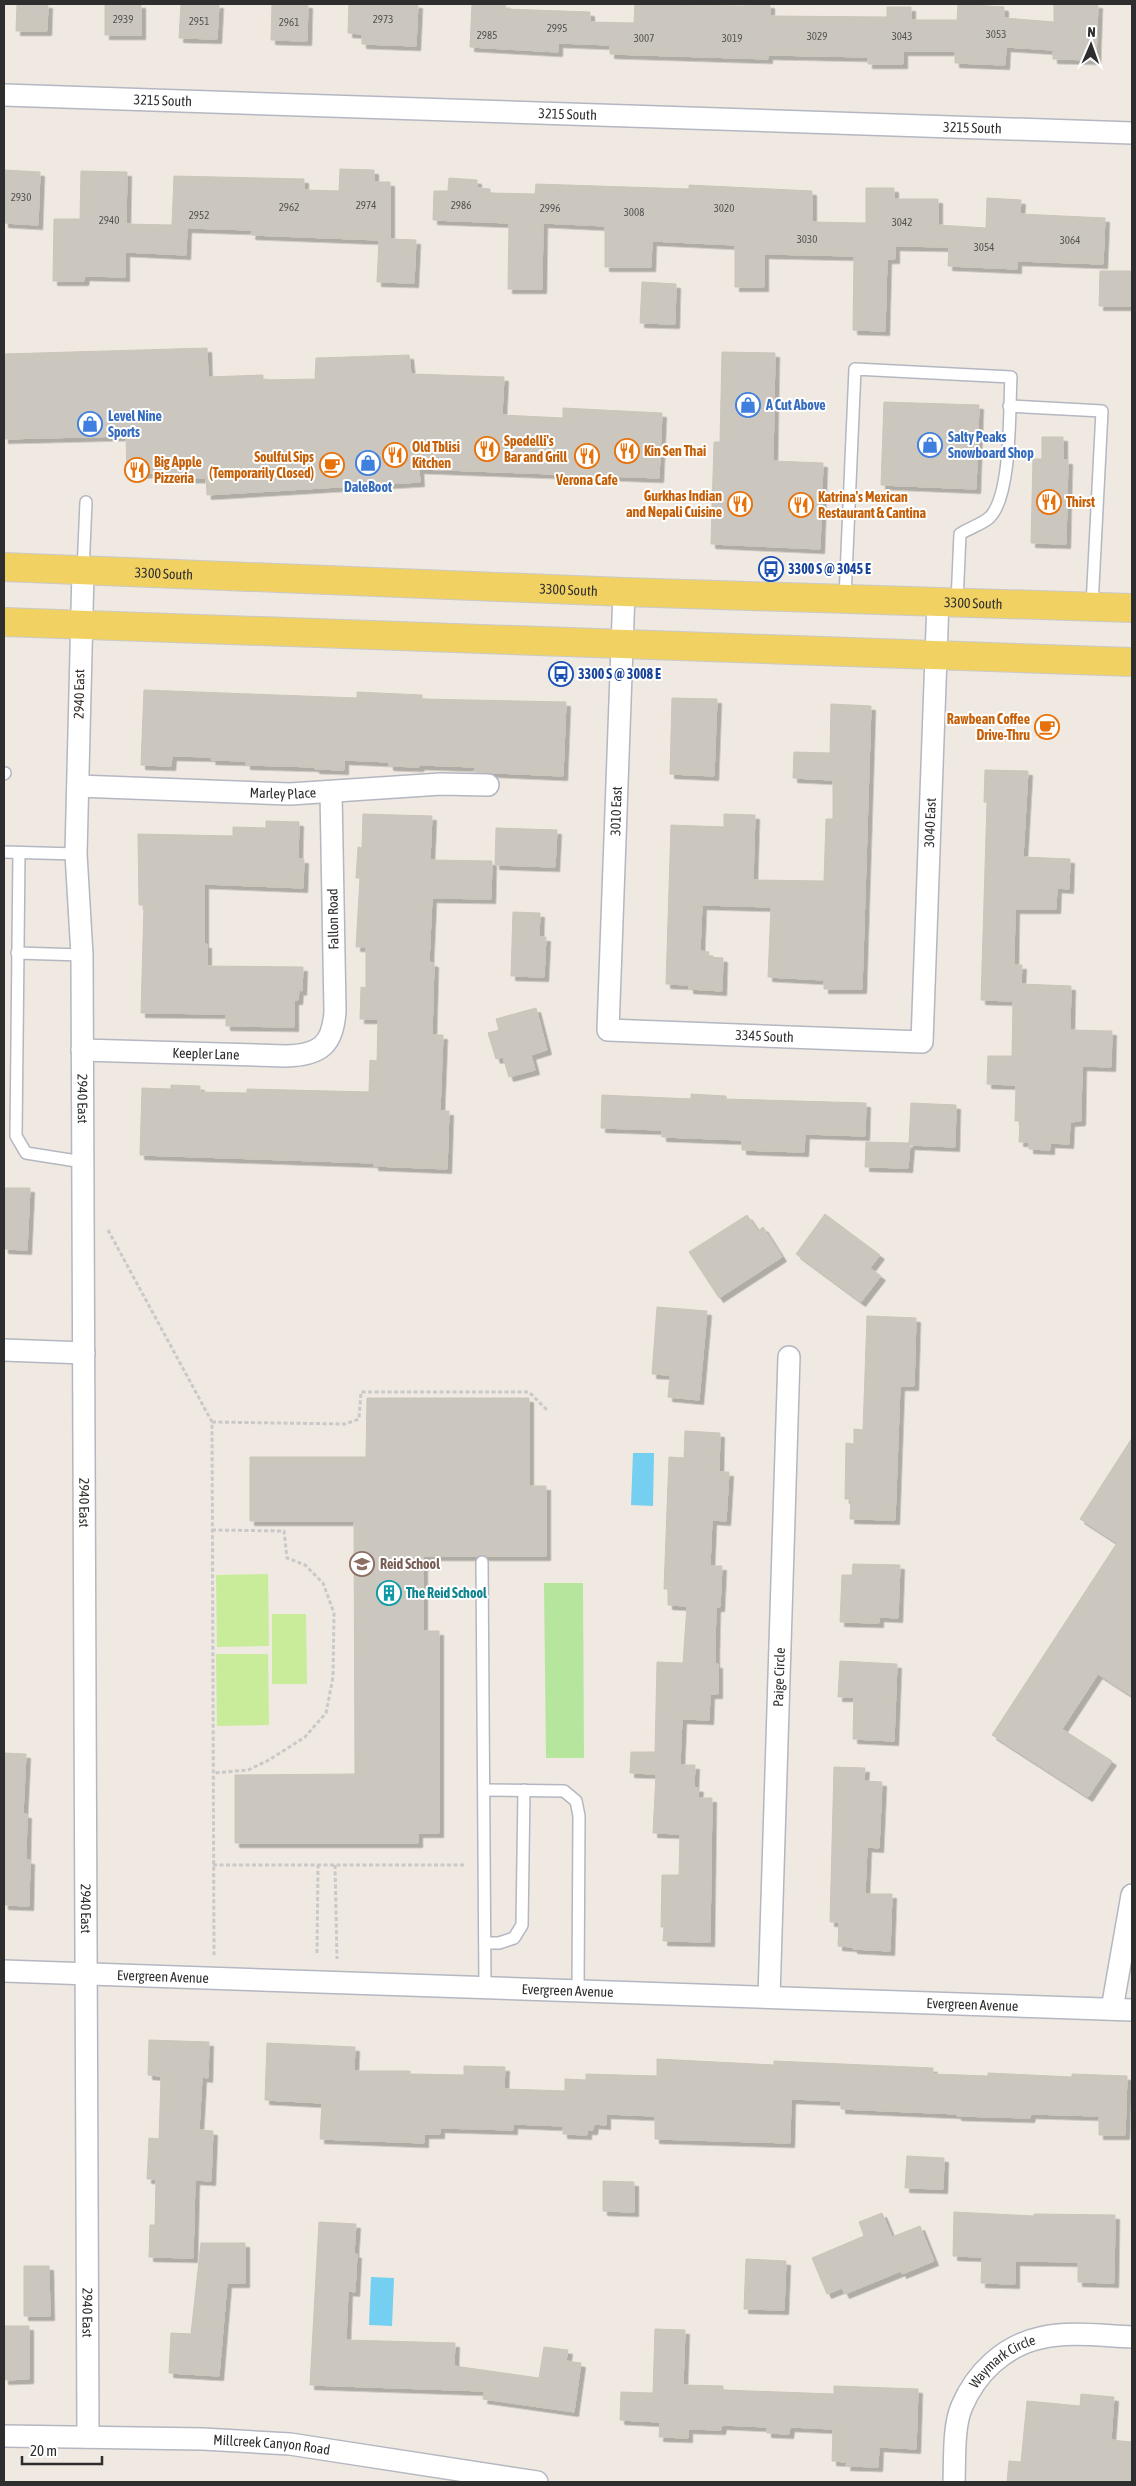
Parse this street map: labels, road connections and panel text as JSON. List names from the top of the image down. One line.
{"streets":{"main road":["3300 South"],"street":["3215 South","2940 East","Marley Place","3010 East","3040 East","Fallon Road","3345 South","Keepler Lane","Paige Circle","Evergreen Avenue","Waymark Circle","Millcreek Canyon Road"]},"crossings":[["3300 South","2940 East"],["3300 South","3010 East"],["3300 South","3040 East"],["2940 East","Marley Place"],["2940 East","Keepler Lane"],["2940 East","Evergreen Avenue"],["2940 East","Millcreek Canyon Road"],["Marley Place","Fallon Road"],["3010 East","3345 South"],["3040 East","3345 South"],["Fallon Road","Keepler Lane"],["Paige Circle","Evergreen Avenue"]],"places":{"shop":["A Cut Above","Level Nine Sports","Salty Peaks Snowboard Shop","DaleBoot"],"restaurant":["Spedelli's Bar and Grill","Kin Sen Thai","Old Tblisi Kitchen","Verona Cafe","Big Apple Pizzeria","Thirst","Gurkhas Indian and Nepali Cuisine","Katrina's Mexican Restaurant & Cantina"],"cafe":["Soulful Sips (Temporarily Closed)","Rawbean Coffee Drive-Thru"],"bus stop":["3300 S @ 3045 E","3300 S @ 3008 E"],"school or university":["Reid School"],"building":["The Reid School"]},"house_numbers":["2939","2973","2951","2961","2995","3053","2985","3029","3043","3007","3019","2930","2974","2986","2962","2996","3020","3008","2952","2940","3042","3030","3064","3054"],"scale_bar":"20 m","north":"top"}
